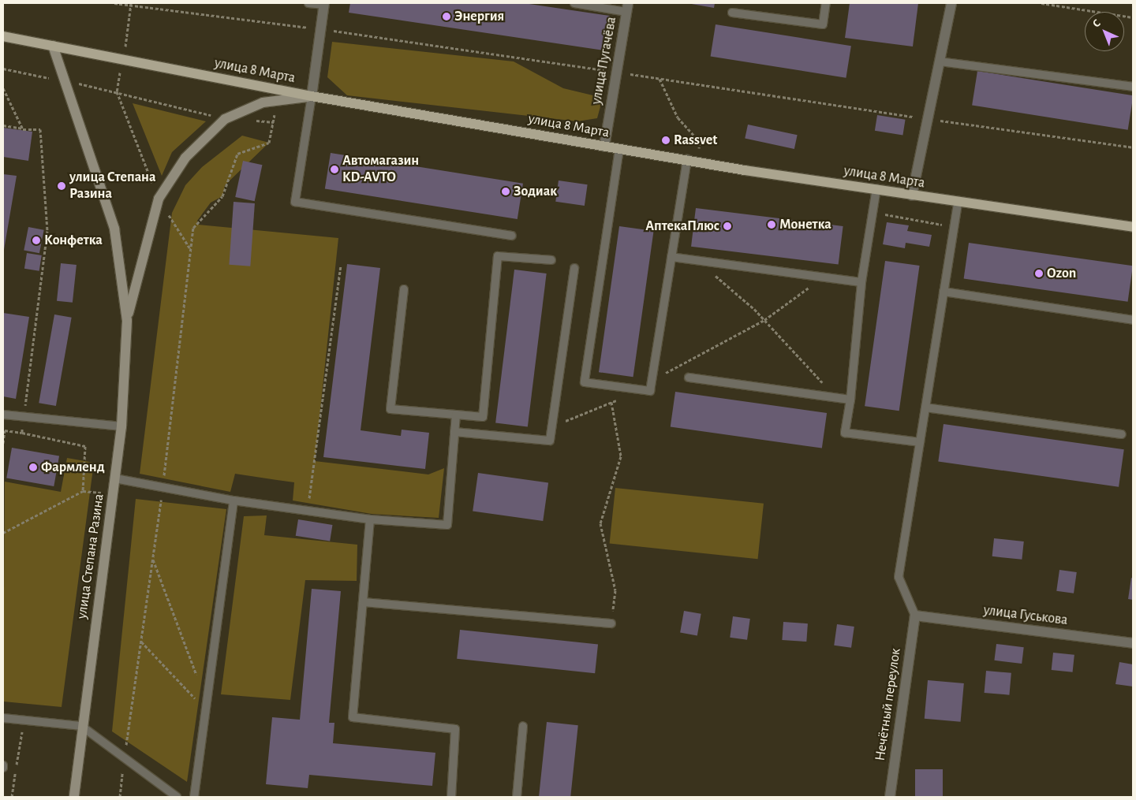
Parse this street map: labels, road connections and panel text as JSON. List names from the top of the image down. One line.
{"streets":{"main road":["улица 8 Марта","улица Степана Разина"],"street":["улица Пугачёва","улица Гуськова","Нечётный переулок"]},"crossings":[["улица Пугачёва","улица 8 Марта"],["улица 8 Марта","улица Степана Разина"],["улица Гуськова","Нечётный переулок"]],"places":["Энергия","Rassvet","Автомагазин KD-AVTO","улица Степана Разина","Зодиак","Монетка","АптекаПлюс","Конфетка","Ozon","Фармленд"],"north":"top left"}
